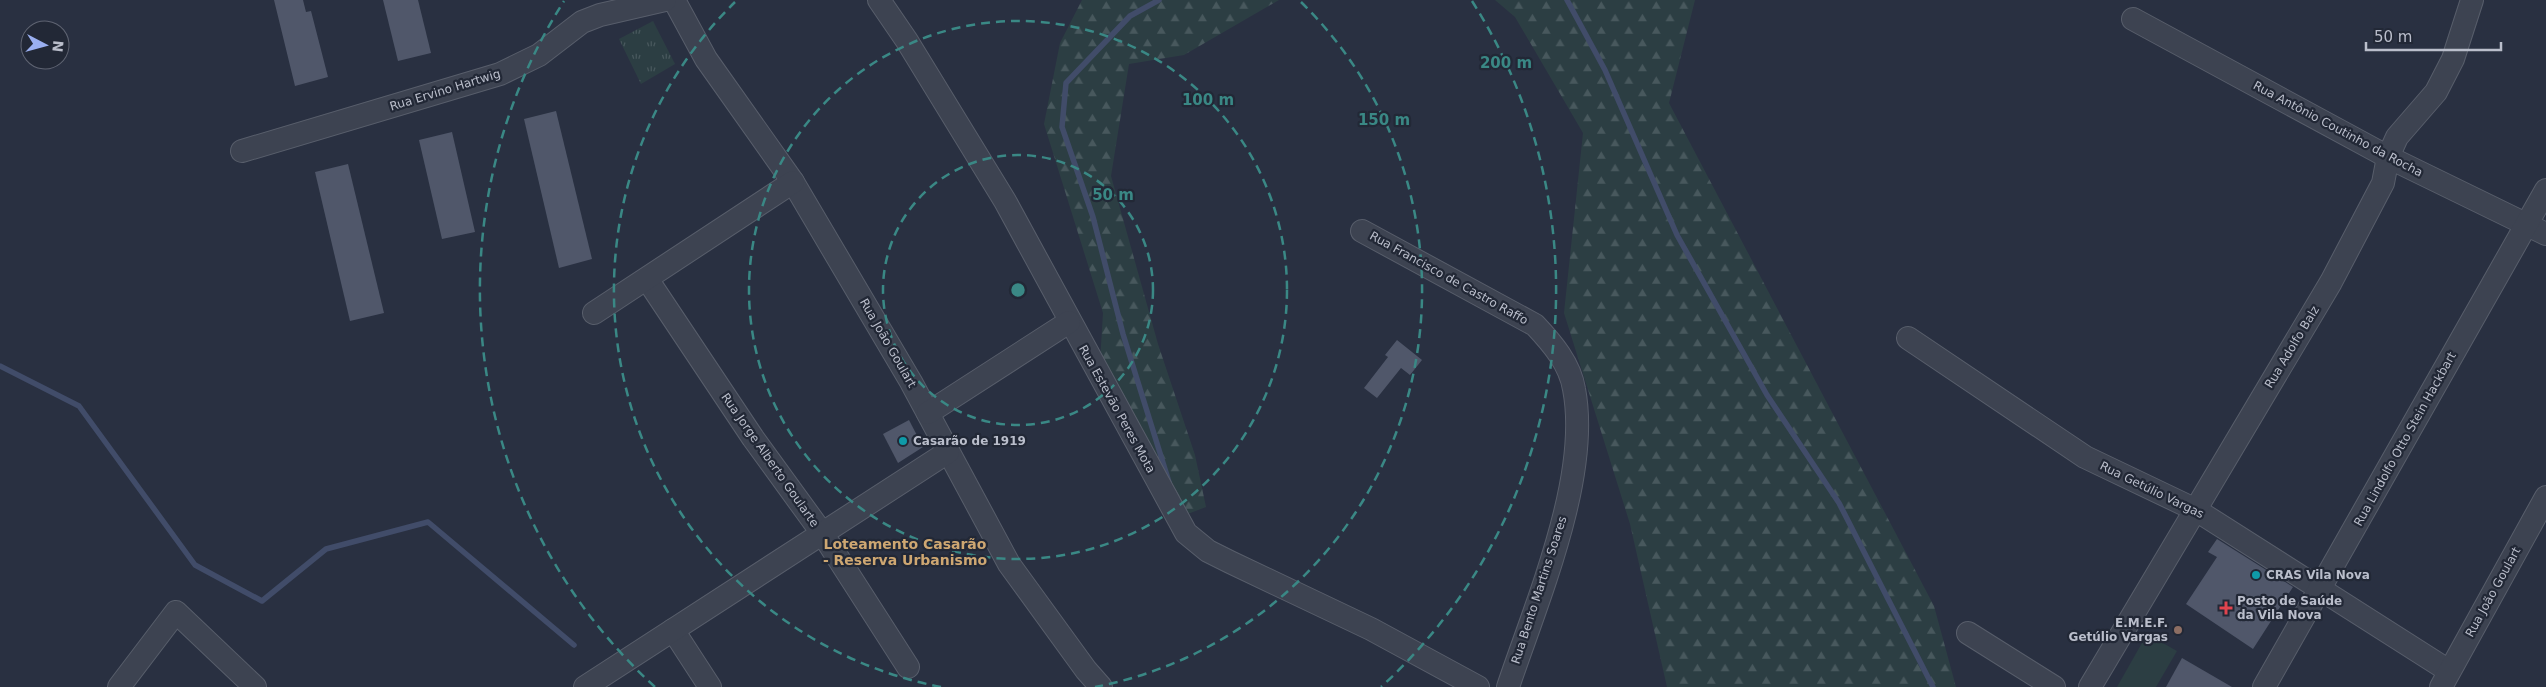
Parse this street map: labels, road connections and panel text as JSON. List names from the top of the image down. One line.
{"streets":{"street":["Rua Ervino Hartwig","Rua Antônio Coutinho da Rocha","Rua Francisco de Castro Raffo","Rua João Goulart","Rua Adolfo Balz","Rua Estevão Peres Mota","Rua Lindolfo Otto Stein Hackbart","Rua Jorge Alberto Goularte","Rua Getúlio Vargas","Rua Bento Martins Soares"]},"crossings":[["Rua Antônio Coutinho da Rocha","Rua Adolfo Balz"],["Rua Antônio Coutinho da Rocha","Rua Lindolfo Otto Stein Hackbart"],["Rua Francisco de Castro Raffo","Rua Bento Martins Soares"],["Rua João Goulart","Rua Getúlio Vargas"],["Rua Adolfo Balz","Rua Getúlio Vargas"],["Rua Lindolfo Otto Stein Hackbart","Rua Getúlio Vargas"]],"districts":["Loteamento Casarão - Reserva Urbanismo"],"places":{"other":["Casarão de 1919","CRAS Vila Nova","E.M.E.F. Getúlio Vargas"],"health":["Posto de Saúde da Vila Nova"]},"scale_bar":"50 m","north":"right","rings":["200 m","100 m","150 m","50 m"]}
